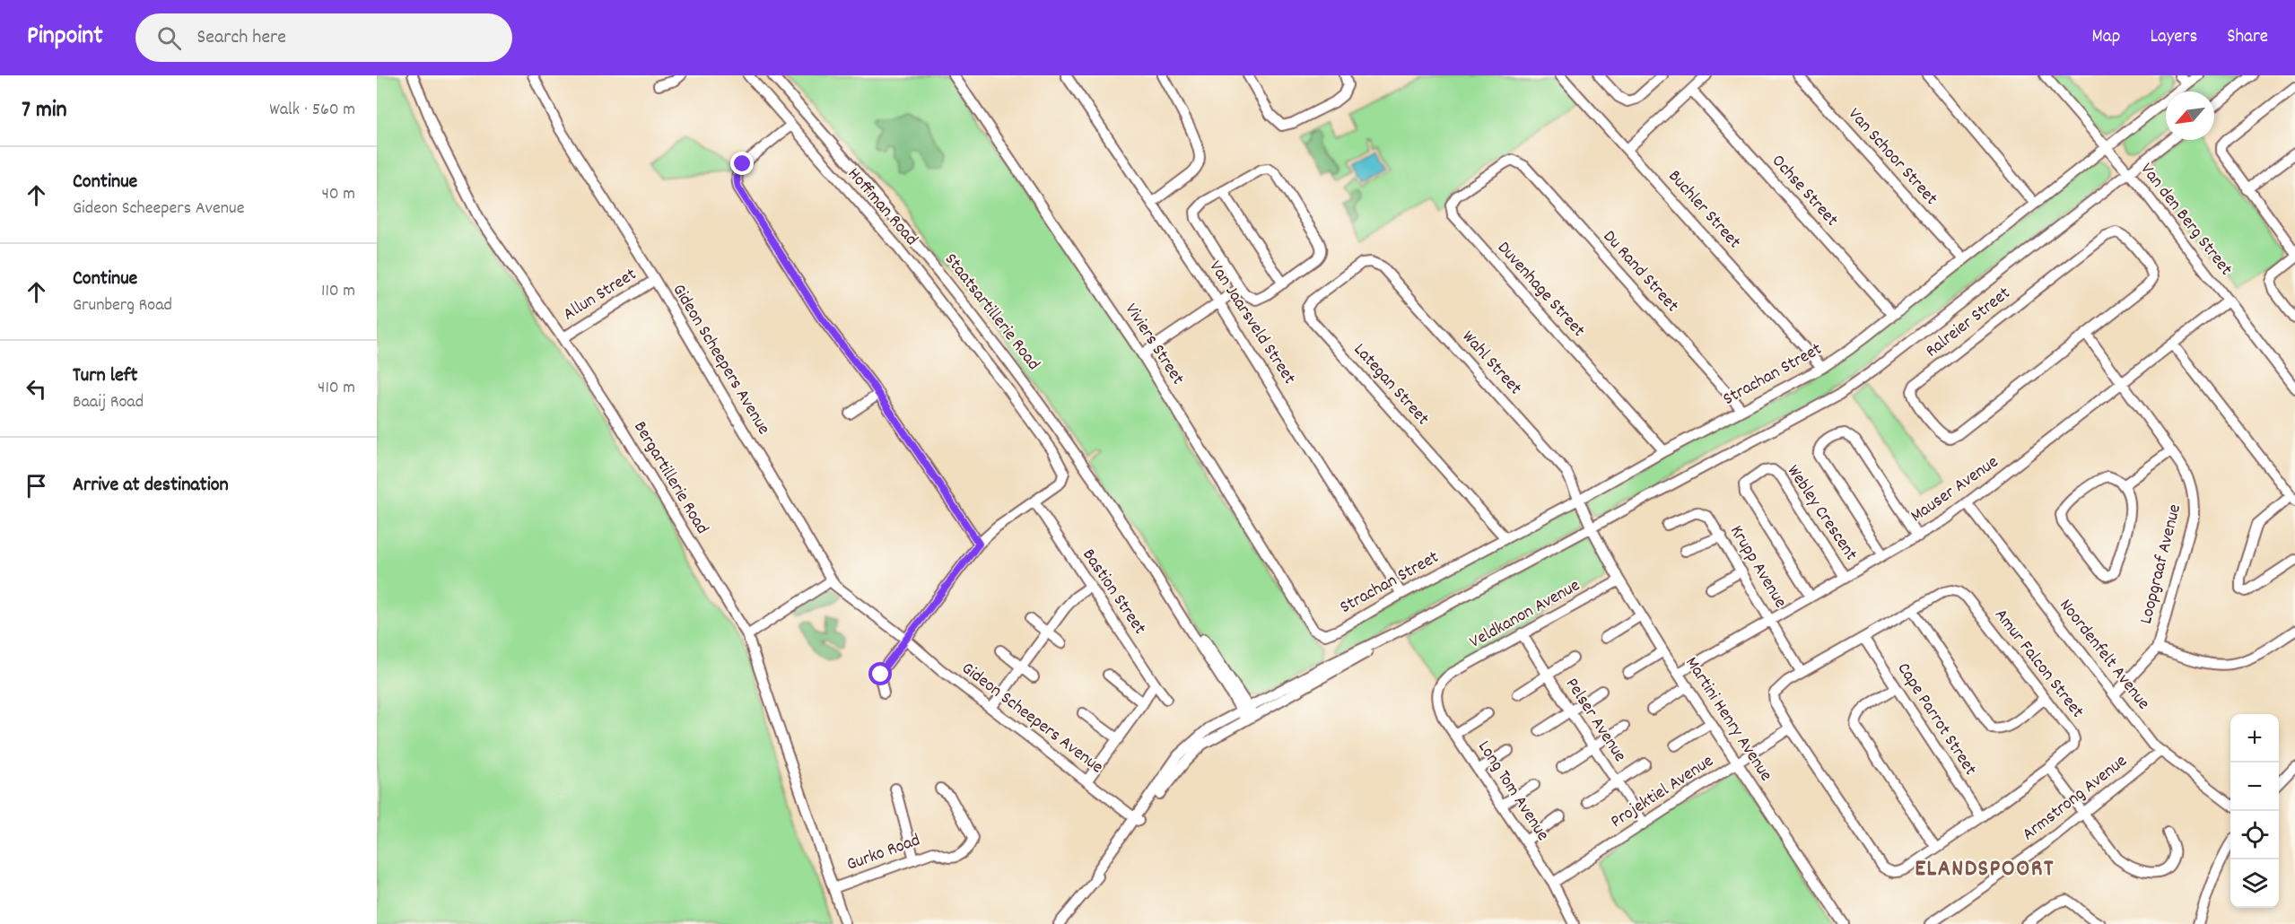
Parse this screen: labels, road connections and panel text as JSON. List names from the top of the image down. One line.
{"streets":{"street":["Van Schoor Street","Ochse Street","Hoffman Road","Buchler Street","Van den Berg Street","Du Rand Street","Duvenhage Street","Allun Street","Staatsartillerie Road","Van Jaarsveld Street","Ralreier Street","Viviers Street","Gideon Scheepers Avenue","Wahl Street","Strachan Street","Lategan Street","Bergartillerie Road","Mauser Avenue","Webley Crescent","Loopgraaf Avenue","Krupp Avenue","Bastion Street","Veldkanon Avenue","Noordenfelt Avenue","Amur Falcon Street","Martini Henry Avenue","Cape Parrot Street","Pelser Avenue","Long Tom Avenue","Projektiel Avenue","Armstrong Avenue","Gurko Road"]},"crossings":[["Van Schoor Street","Strachan Street"],["Ochse Street","Strachan Street"],["Hoffman Road","Bastion Street"],["Buchler Street","Strachan Street"],["Van den Berg Street","Strachan Street"],["Van den Berg Street","Mauser Avenue"],["Du Rand Street","Duvenhage Street"],["Du Rand Street","Strachan Street"],["Duvenhage Street","Strachan Street"],["Allun Street","Gideon Scheepers Avenue"],["Allun Street","Bergartillerie Road"],["Van Jaarsveld Street","Strachan Street"],["Viviers Street","Strachan Street"],["Wahl Street","Strachan Street"],["Wahl Street","Lategan Street"],["Wahl Street","Martini Henry Avenue"],["Strachan Street","Lategan Street"],["Bergartillerie Road","Gurko Road"],["Mauser Avenue","Webley Crescent"],["Mauser Avenue","Loopgraaf Avenue"],["Mauser Avenue","Krupp Avenue"],["Mauser Avenue","Noordenfelt Avenue"],["Mauser Avenue","Martini Henry Avenue"],["Loopgraaf Avenue","Noordenfelt Avenue"],["Krupp Avenue","Amur Falcon Street"],["Veldkanon Avenue","Martini Henry Avenue"],["Veldkanon Avenue","Pelser Avenue"],["Veldkanon Avenue","Long Tom Avenue"],["Noordenfelt Avenue","Armstrong Avenue"],["Amur Falcon Street","Cape Parrot Street"],["Amur Falcon Street","Projektiel Avenue"],["Martini Henry Avenue","Projektiel Avenue"],["Pelser Avenue","Projektiel Avenue"],["Long Tom Avenue","Projektiel Avenue"]],"districts":["ELANDSPOORT"],"north":"bottom left","page":{"header":"Pinpoint","search":"Search here","nav":["Map","Layers","Share"],"heading":["7 min","Walk · 560 m"],"list":[["Continue","Gideon Scheepers Avenue","40 m"],["Continue","Grunberg Road","110 m"],["Turn left","Baaij Road","410 m"],"Arrive at destination"],"map_buttons":["+","−"]}}
